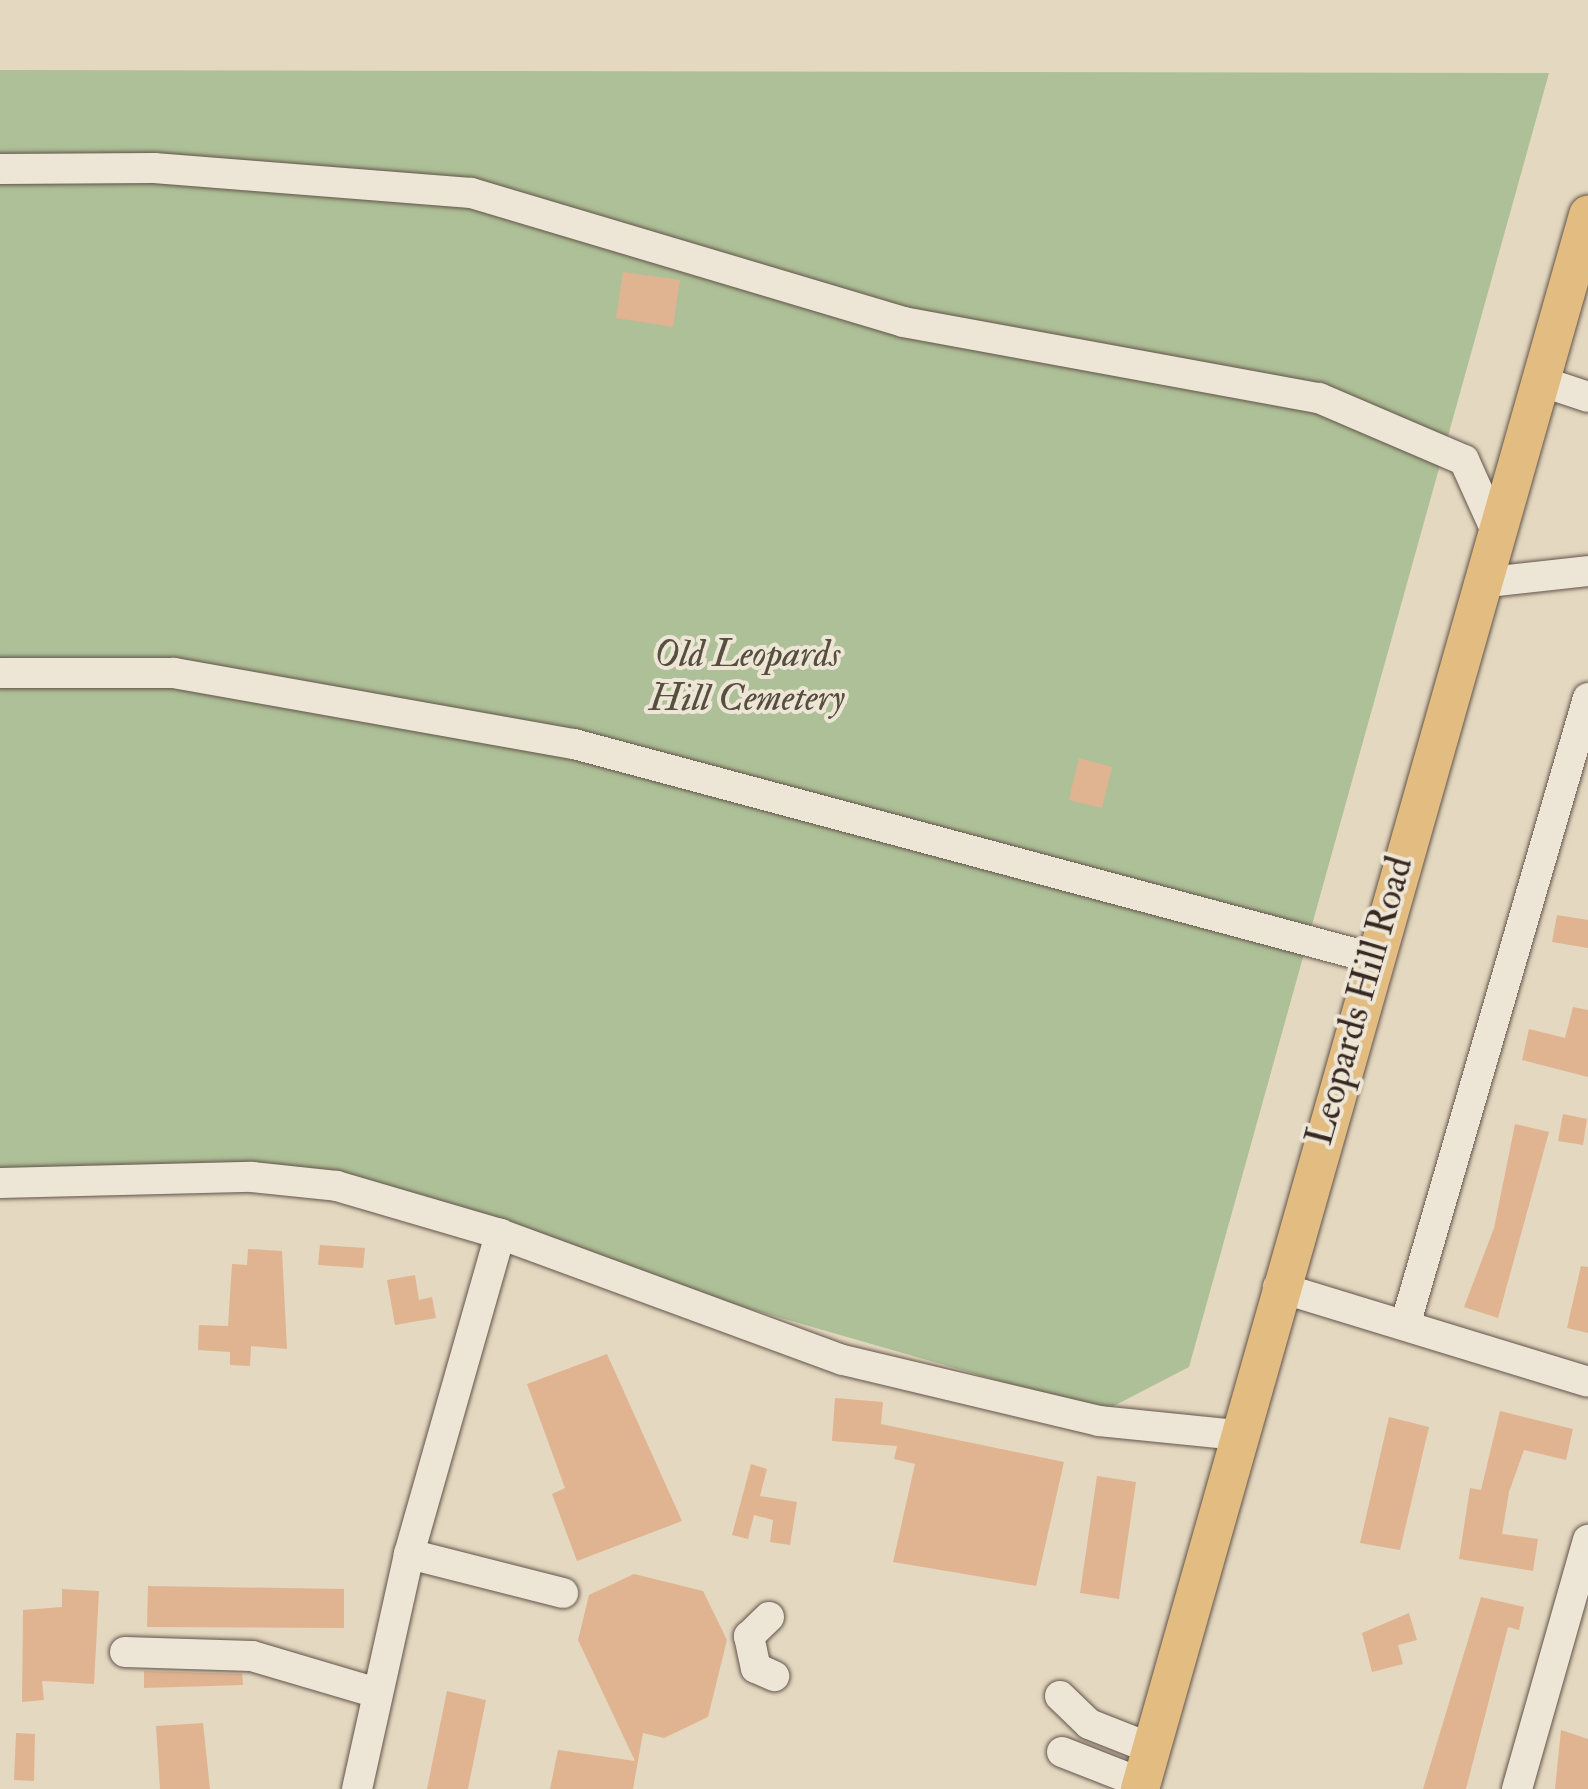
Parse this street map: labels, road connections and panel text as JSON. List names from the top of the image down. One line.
{"streets":{"main road":["Leopards Hill Road"]},"parks":["Old Leopards Hill Cemetery"]}
